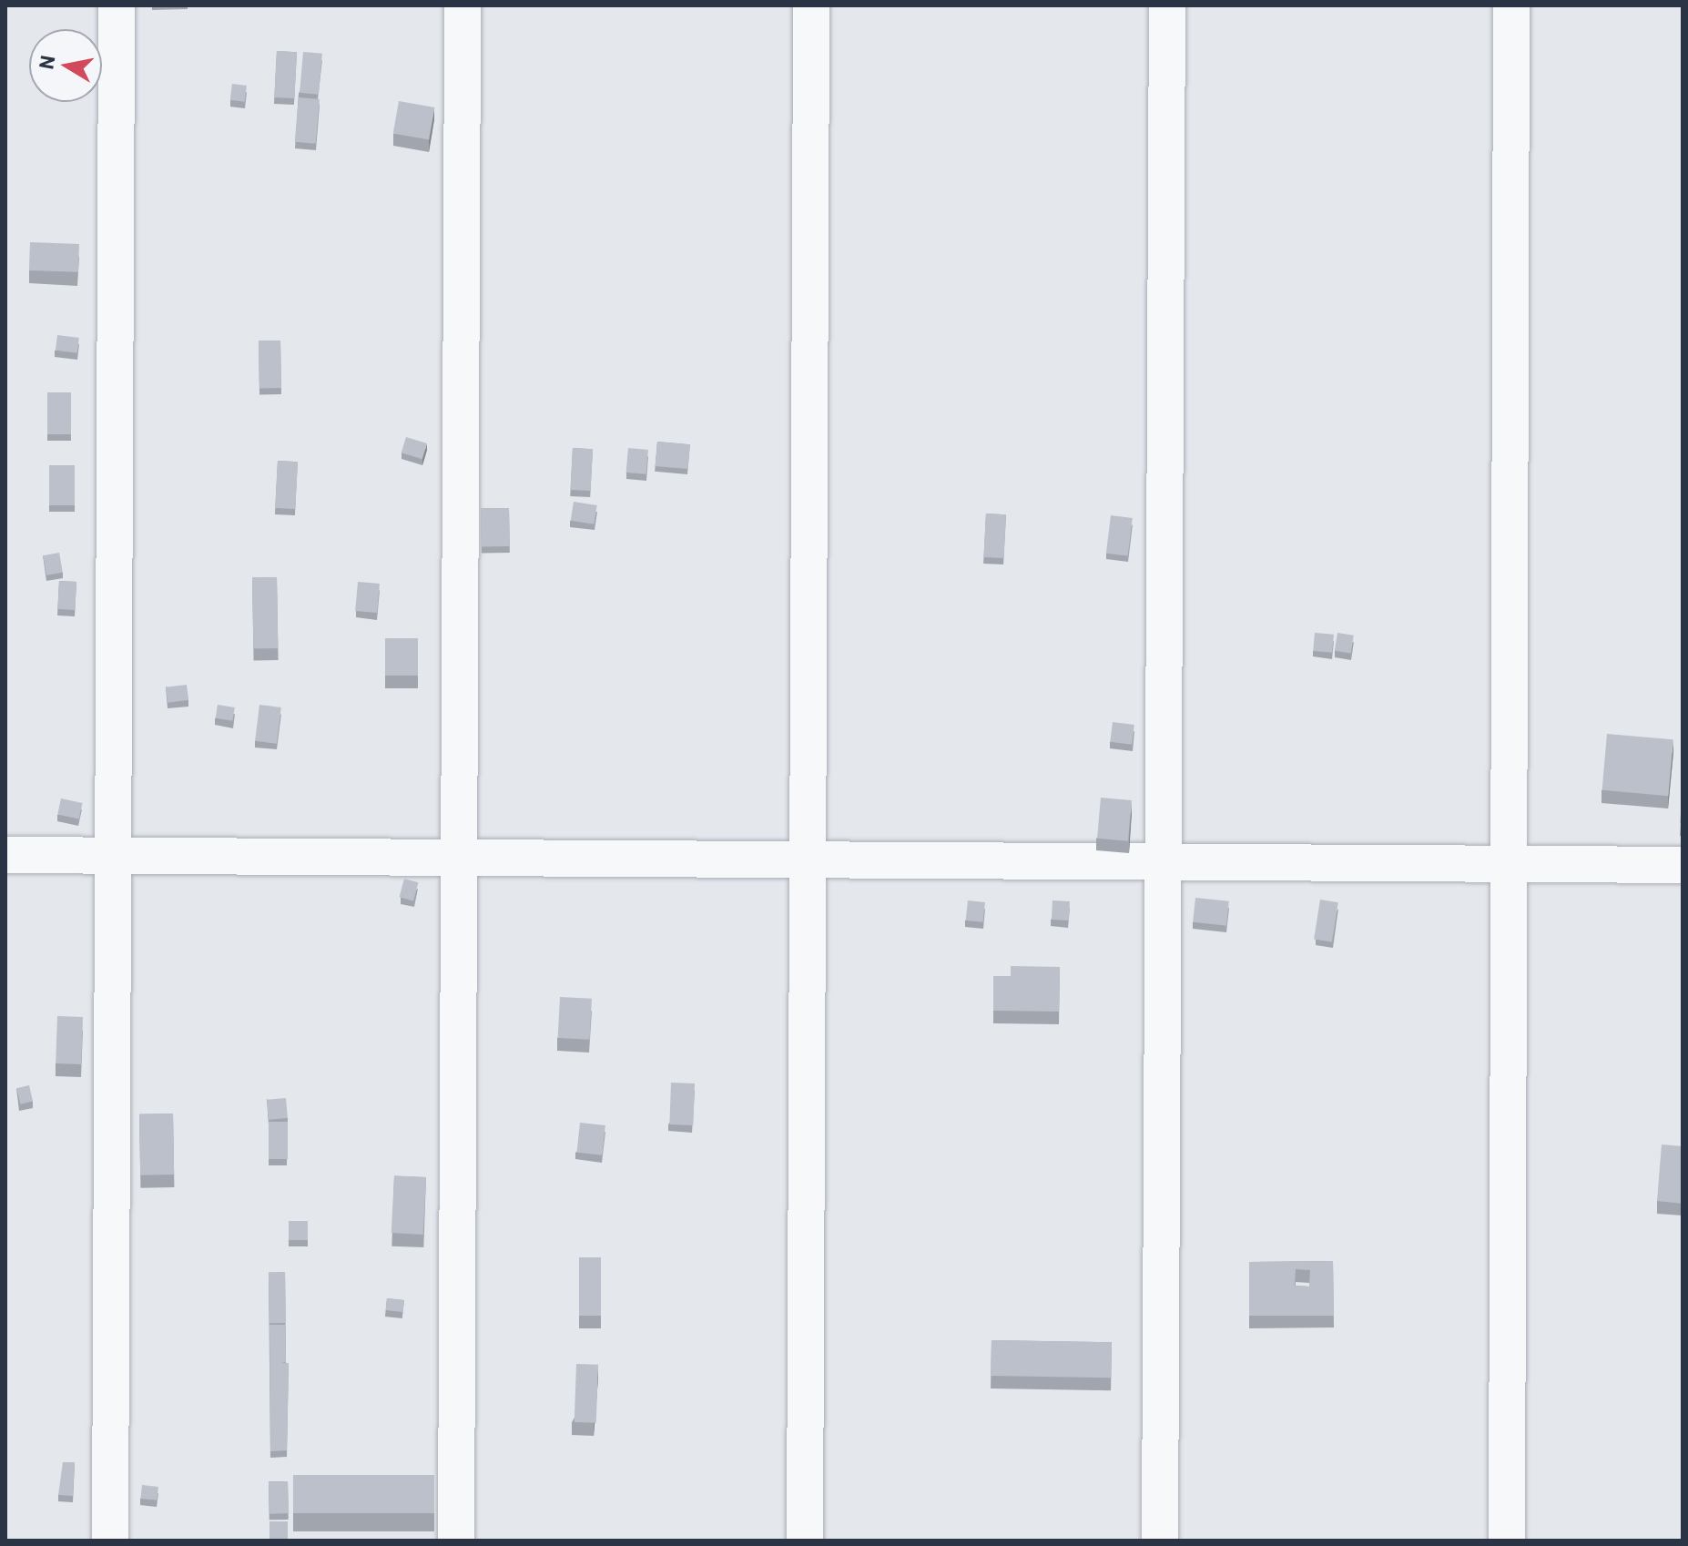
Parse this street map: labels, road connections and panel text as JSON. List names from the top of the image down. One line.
{"north":"left"}
